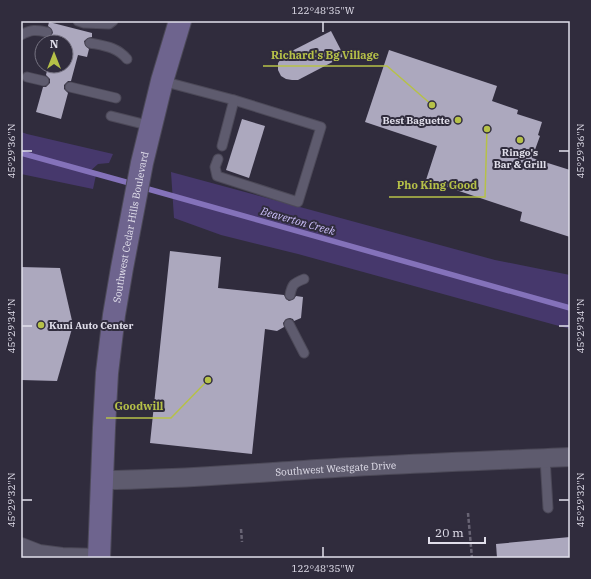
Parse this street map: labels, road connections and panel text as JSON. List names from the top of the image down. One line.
{"streets":{"main road":["Southwest Cedar Hills Boulevard"],"street":["Southwest Westgate Drive"]},"crossings":[["Southwest Cedar Hills Boulevard","Southwest Westgate Drive"]],"water":["Beaverton Creek"],"places":["Richard's Bg Village","Best Baguette","Pho King Good","Ringo's Bar & Grill","Kuni Auto Center","Goodwill"],"scale_bar":"20 m","north":"top","coordinates":["122°48'35\"W","45°29'36\"N","45°29'34\"N","45°29'32\"N"]}
